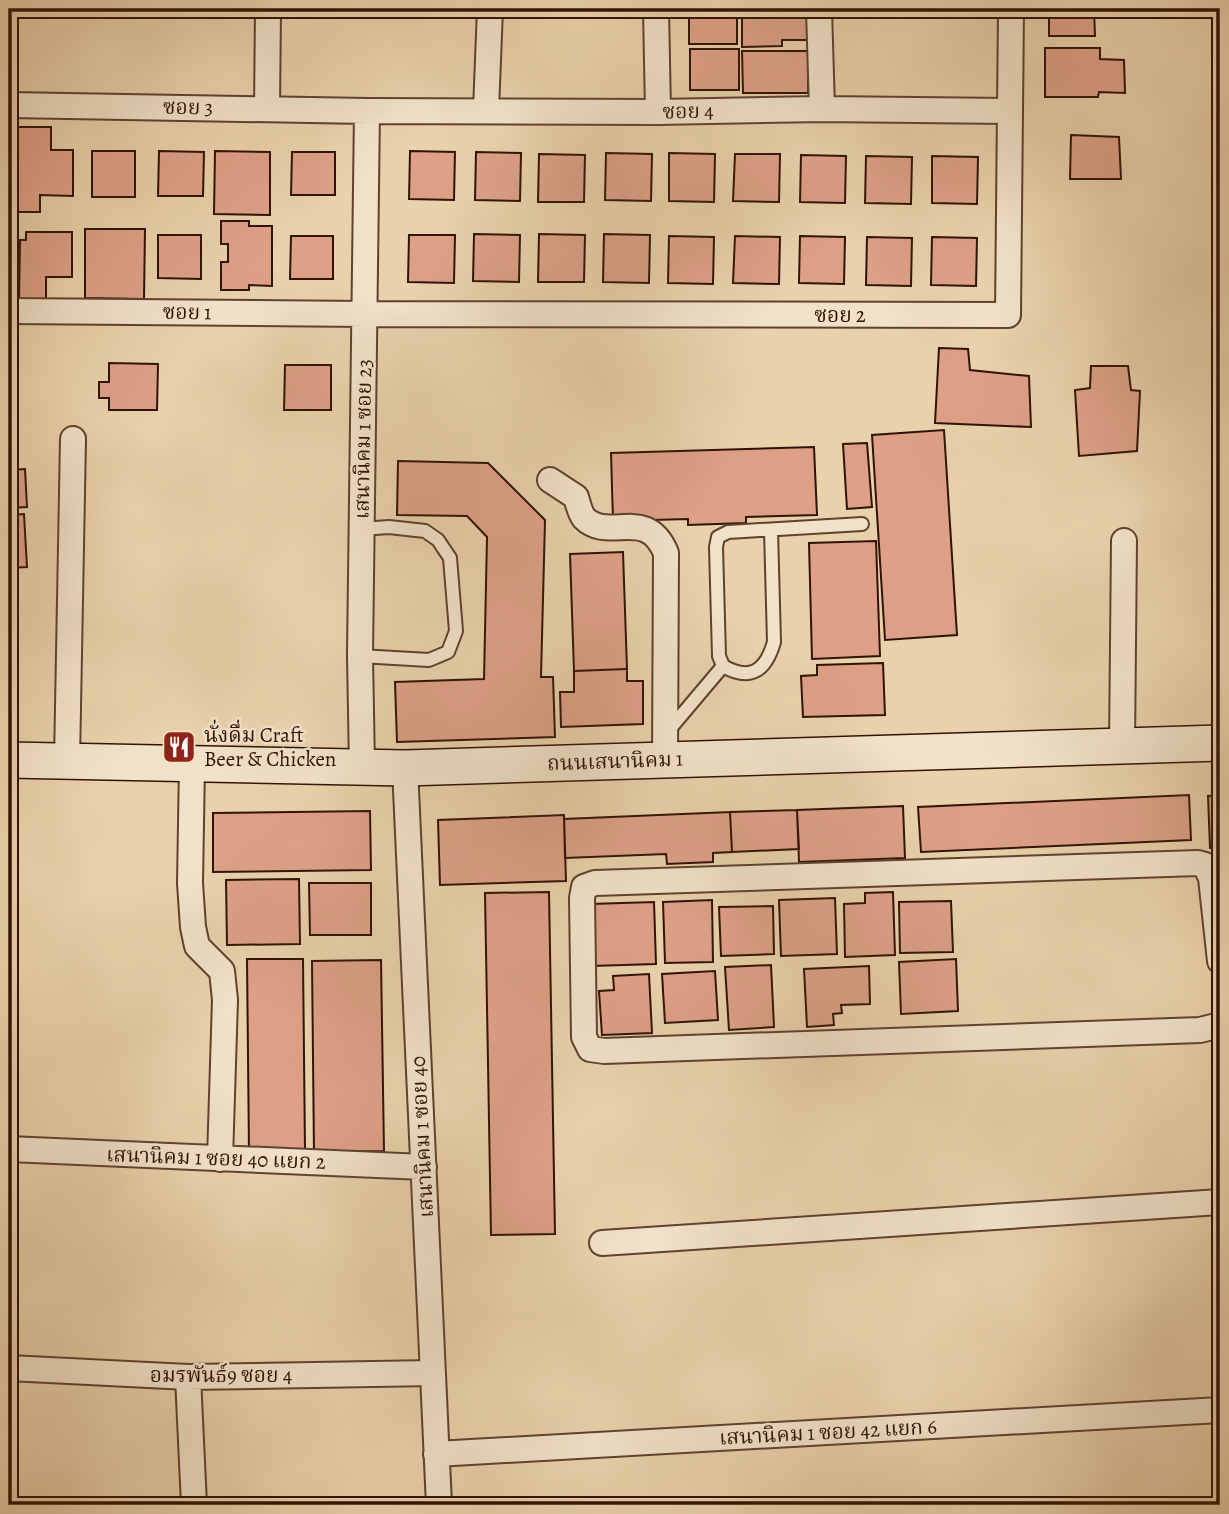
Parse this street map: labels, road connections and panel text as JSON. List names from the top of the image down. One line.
{"streets":{"street":["ซอย 3","ซอย 4","ซอย 1","ซอย 2","เสนานิคม 1 ซอย 23","ถนนเสนานิคม 1","เสนานิคม 1 ซอย 40","เสนานิคม 1 ซอย 40 แยก 2","อมรพันธ์9 ซอย 4","เสนานิคม 1 ซอย 42 แยก 6"]},"crossings":[["ซอย 3","ซอย 4"],["ซอย 3","เสนานิคม 1 ซอย 23"],["ซอย 4","ซอย 2"],["ซอย 4","เสนานิคม 1 ซอย 23"],["ซอย 1","ซอย 2"],["ซอย 1","เสนานิคม 1 ซอย 23"],["ซอย 2","เสนานิคม 1 ซอย 23"],["เสนานิคม 1 ซอย 23","ถนนเสนานิคม 1"],["ถนนเสนานิคม 1","เสนานิคม 1 ซอย 40"],["เสนานิคม 1 ซอย 40","เสนานิคม 1 ซอย 40 แยก 2"],["เสนานิคม 1 ซอย 40","อมรพันธ์9 ซอย 4"],["เสนานิคม 1 ซอย 40","เสนานิคม 1 ซอย 42 แยก 6"]],"places":{"restaurant":["นั่งดื่ม Craft Beer & Chicken"]}}
